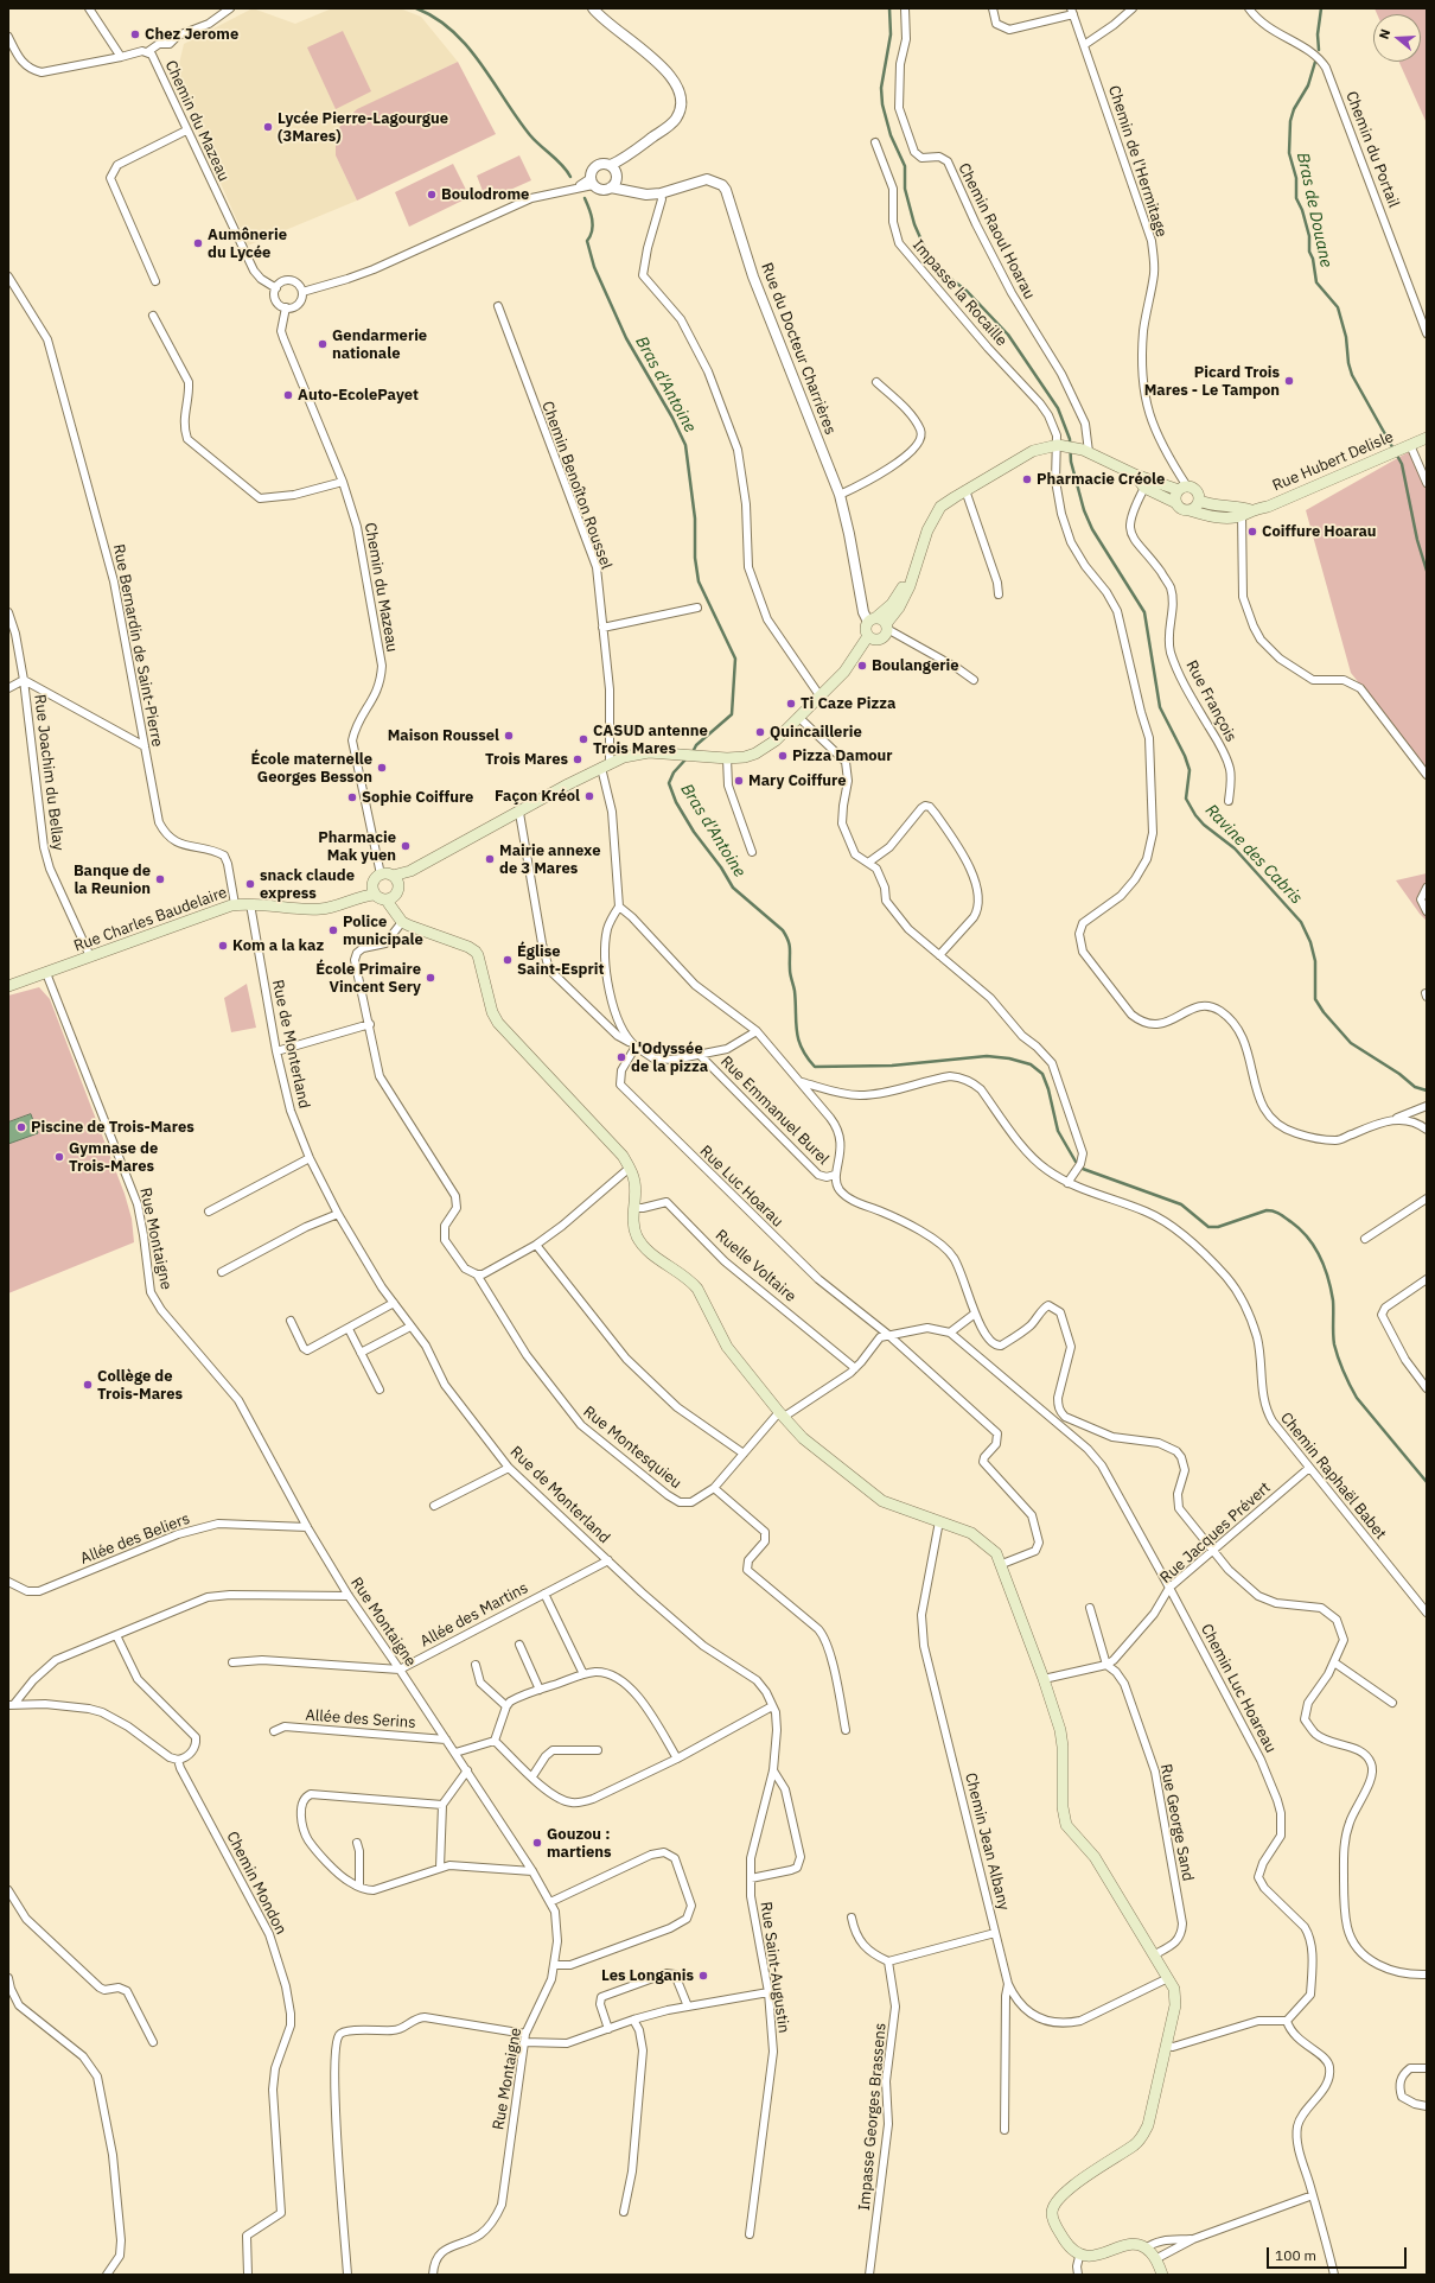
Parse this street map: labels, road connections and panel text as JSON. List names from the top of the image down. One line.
{"streets":{"main road":["Rue Hubert Delisle","Rue Charles Baudelaire"],"street":["Chemin du Mazeau","Chemin du Portail","Chemin de l'Hermitage","Chemin Raoul Hoarau","Impasse la Rocaille","Rue du Docteur Charrières","Chemin Benoîton Roussel","Rue Bernardin de Saint-Pierre","Rue François","Rue Joachim du Bellay","Rue de Monterland","Rue Emmanuel Burel","Rue Luc Hoarau","Rue Montaigne","Ruelle Voltaire","Rue Montesquieu","Chemin Raphaël Babet","Rue Jacques Prévert","Allée des Beliers","Allée des Martins","Chemin Luc Hoareau","Allée des Serins","Rue George Sand","Chemin Jean Albany","Chemin Mondon","Rue Saint-Augustin","Impasse Georges Brassens"]},"crossings":[["Chemin du Mazeau","Rue Charles Baudelaire"],["Chemin de l'Hermitage","Rue Hubert Delisle"],["Chemin Raoul Hoarau","Rue Hubert Delisle"],["Impasse la Rocaille","Rue Hubert Delisle"],["Rue du Docteur Charrières","Rue Hubert Delisle"],["Rue Hubert Delisle","Rue François"],["Rue Bernardin de Saint-Pierre","Rue Charles Baudelaire"],["Rue Joachim du Bellay","Rue Charles Baudelaire"],["Rue Charles Baudelaire","Rue de Monterland"],["Rue Charles Baudelaire","Rue Montaigne"],["Rue de Monterland","Allée des Martins"],["Rue de Monterland","Rue Saint-Augustin"],["Rue Emmanuel Burel","Chemin Raphaël Babet"],["Rue Emmanuel Burel","Rue Jacques Prévert"],["Rue Luc Hoarau","Chemin Luc Hoareau"],["Rue Montaigne","Allée des Beliers"],["Rue Montaigne","Allée des Martins"],["Rue Montaigne","Allée des Serins"],["Chemin Raphaël Babet","Rue Jacques Prévert"],["Rue Jacques Prévert","Chemin Luc Hoareau"],["Rue Jacques Prévert","Rue George Sand"]],"water":["Bras de Douane","Bras d'Antoine","Ravine des Cabris"],"places":["Chez Jerome","Lycée Pierre-Lagourgue (3Mares)","Boulodrome","Aumônerie du Lycée","Gendarmerie nationale","Picard Trois Mares - Le Tampon","Auto-EcolePayet","Pharmacie Créole","Coiffure Hoarau","Boulangerie","Ti Caze Pizza","Quincaillerie","Maison Roussel","CASUD antenne Trois Mares","Pizza Damour","Trois Mares","École maternelle Georges Besson","Mary Coiffure","Façon Kréol","Sophie Coiffure","Pharmacie Mak yuen","Mairie annexe de 3 Mares","Banque de la Reunion","snack claude express","Police municipale","Kom a la kaz","Église Saint-Esprit","École Primaire Vincent Sery","L'Odyssée de la pizza","Piscine de Trois-Mares","Gymnase de Trois-Mares","Collège de Trois-Mares","Gouzou : martiens","Les Longanis"],"scale_bar":"100 m","north":"left"}
